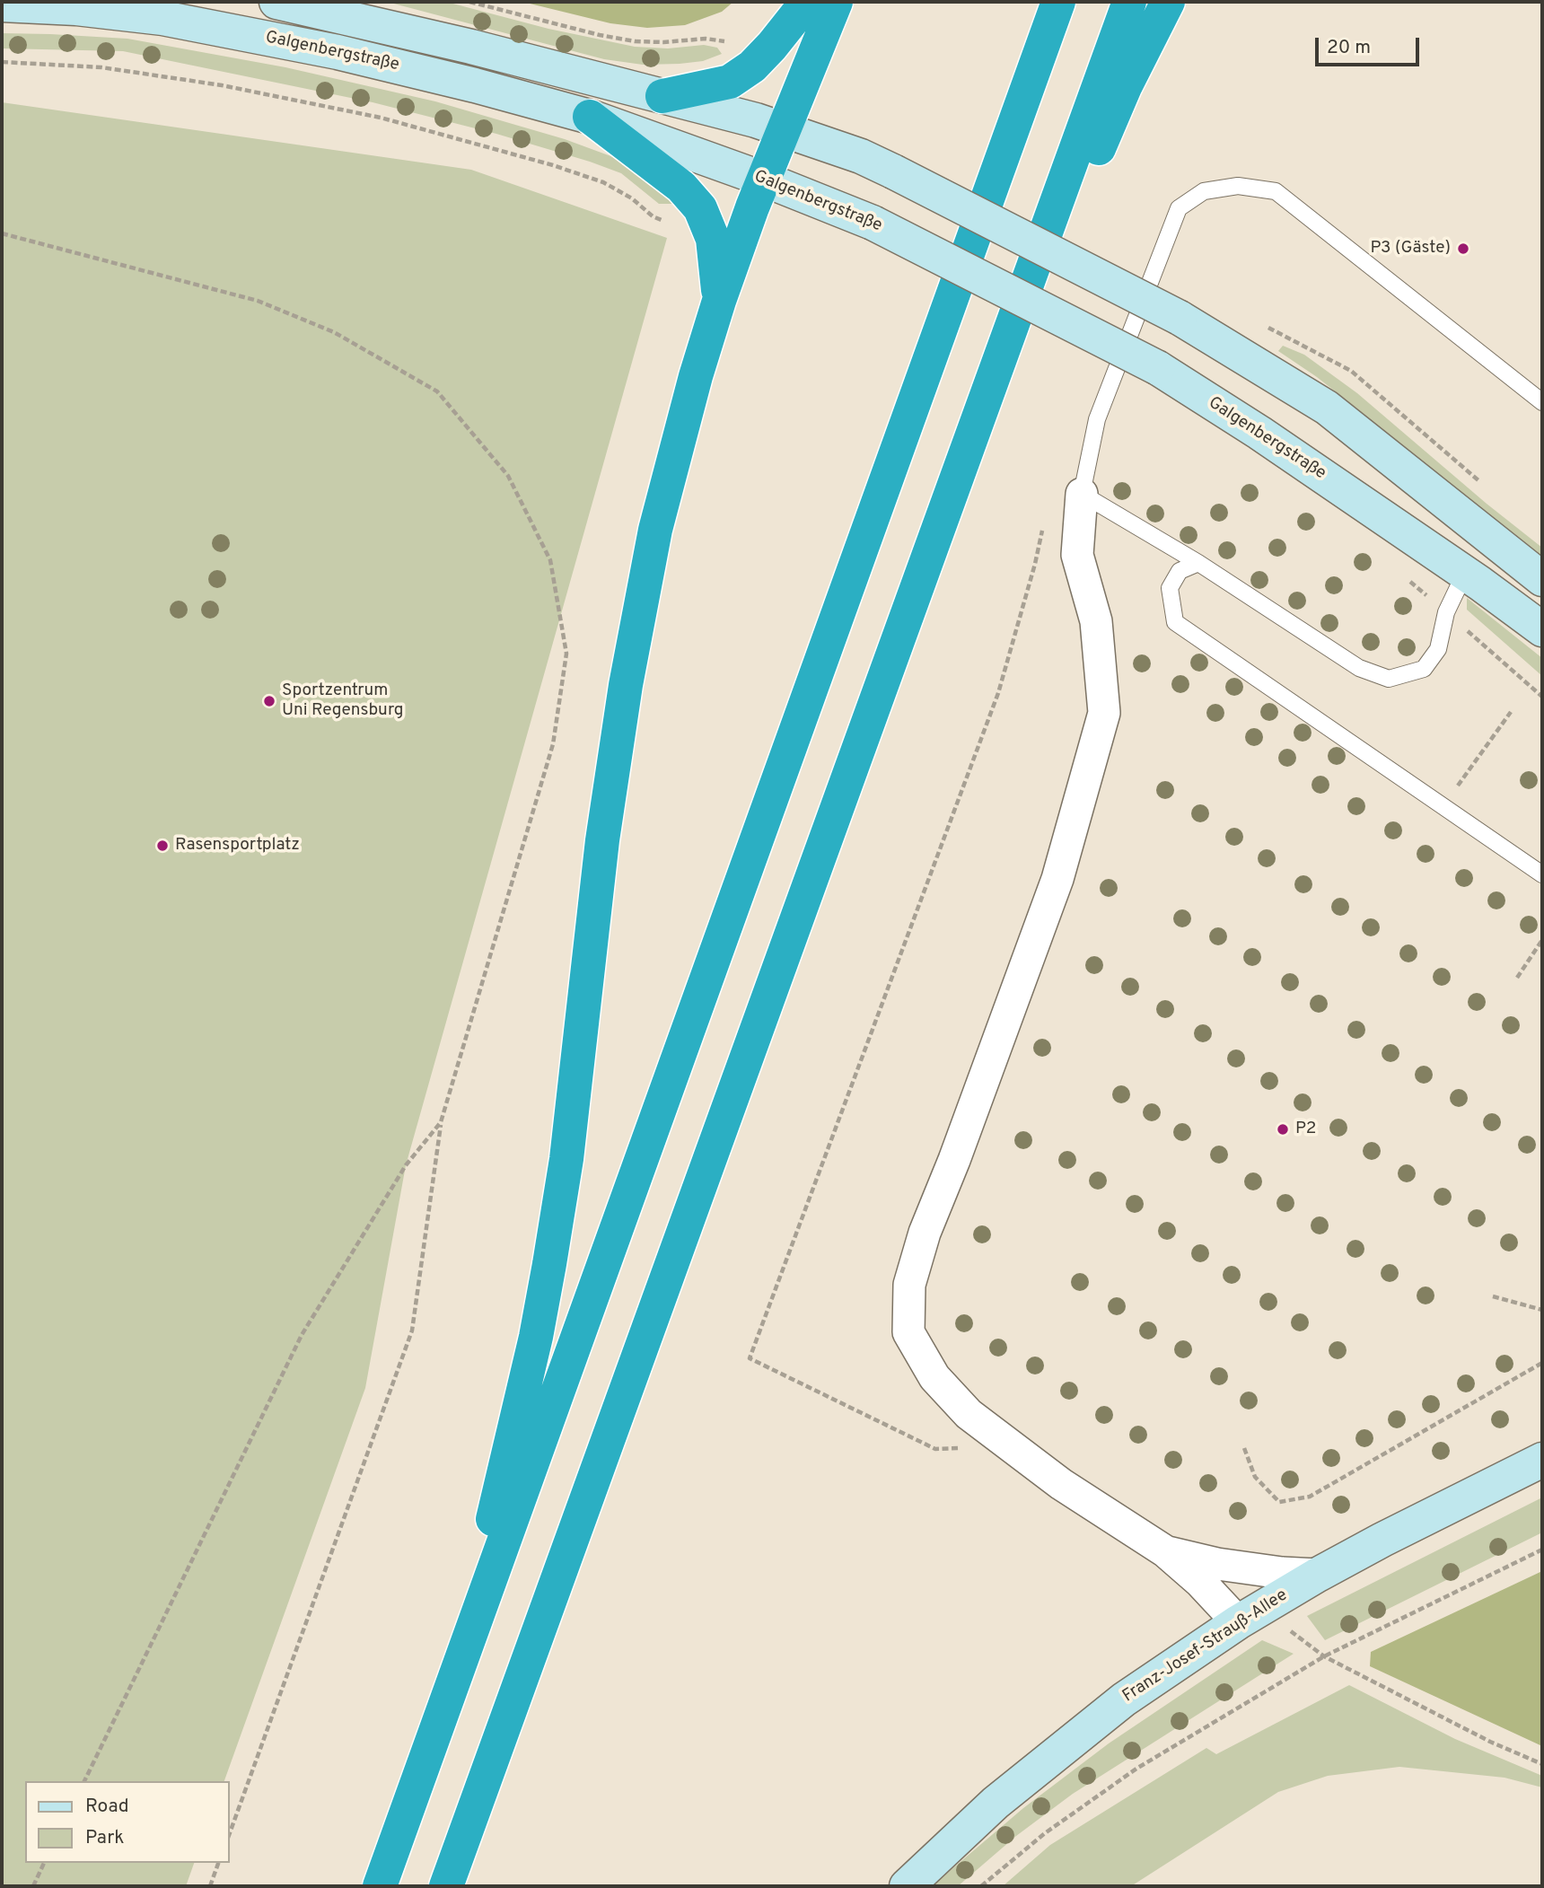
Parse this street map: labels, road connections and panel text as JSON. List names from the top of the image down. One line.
{"streets":{"street":["Galgenbergstraße","Franz-Josef-Strauß-Allee"]},"places":["P3 (Gäste)","Sportzentrum Uni Regensburg","Rasensportplatz","P2"],"legend":["Road","Park"],"scale_bar":"20 m"}
